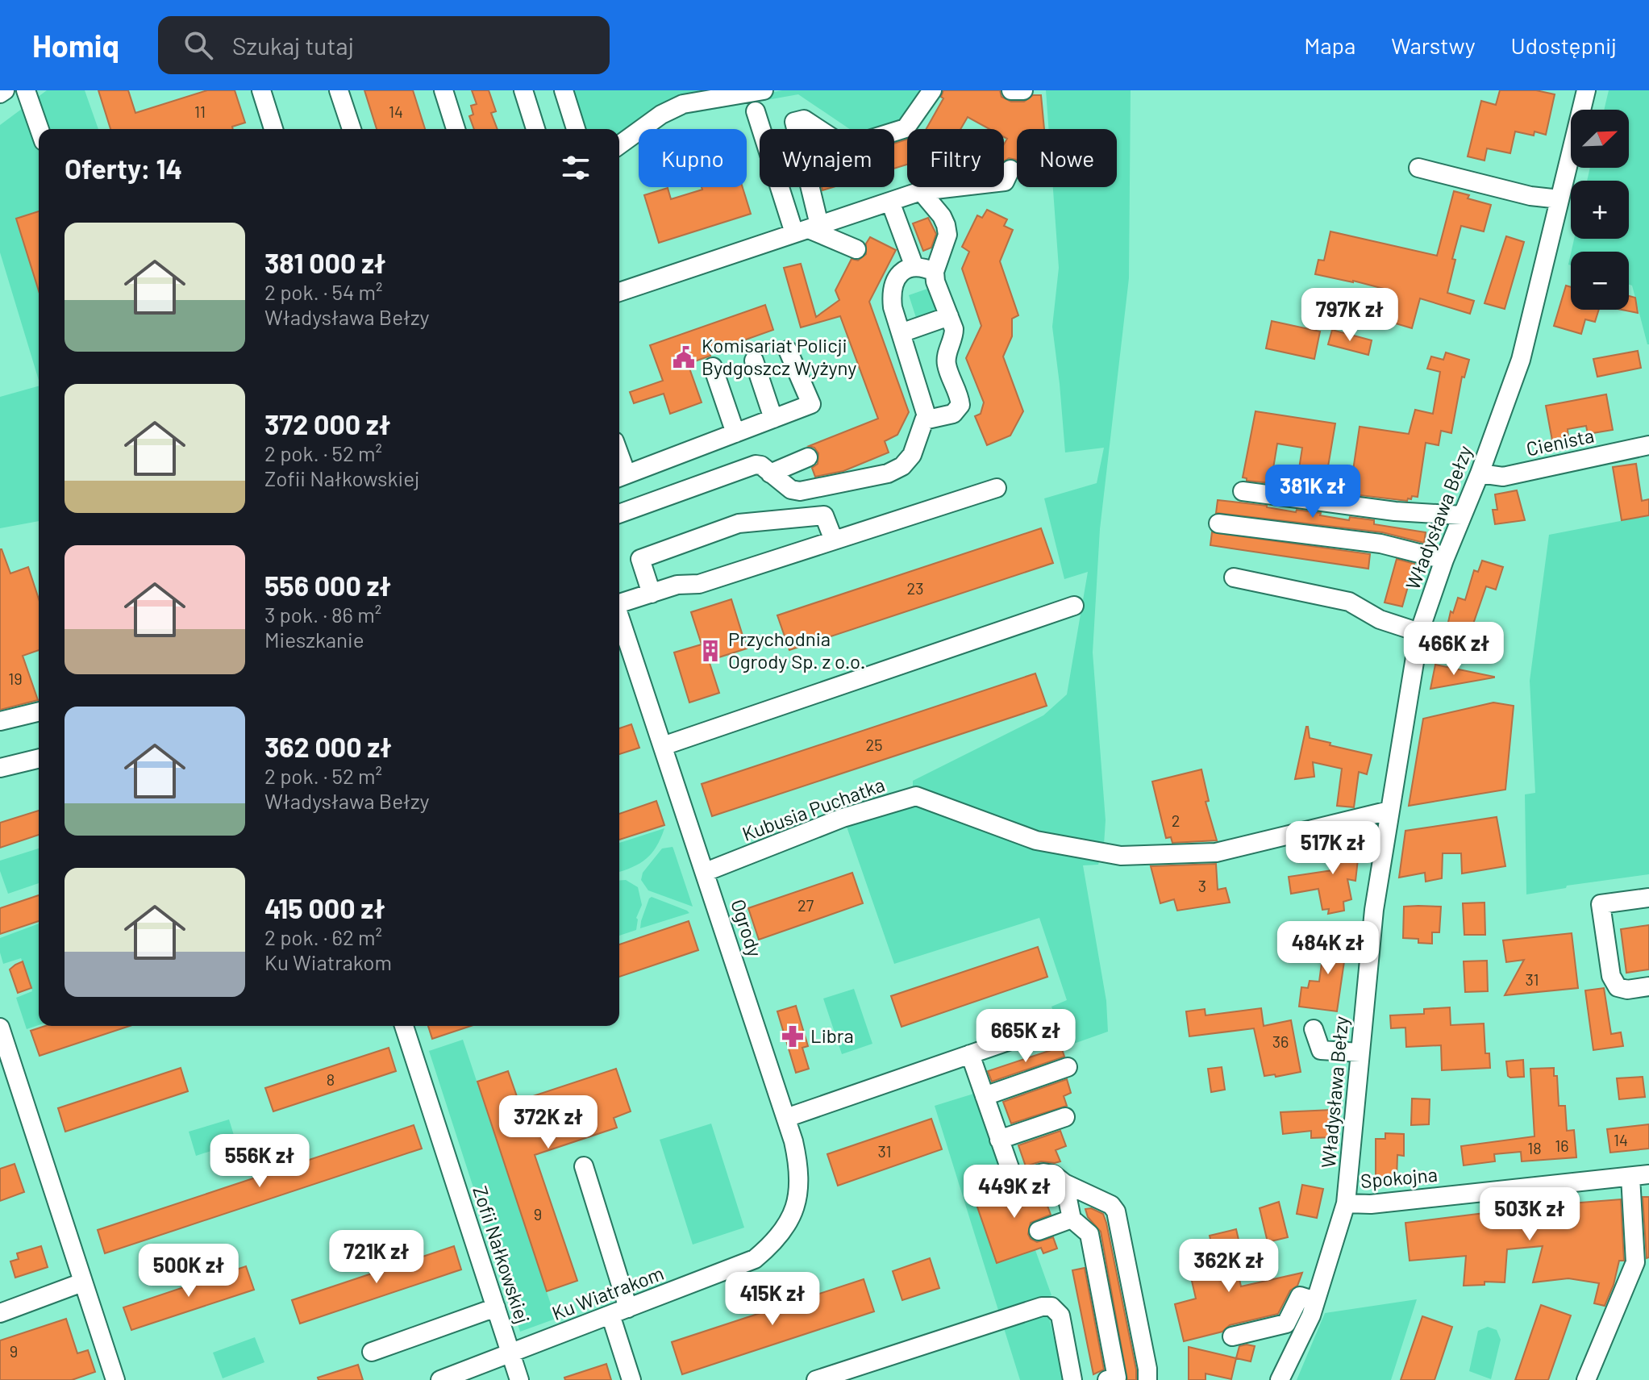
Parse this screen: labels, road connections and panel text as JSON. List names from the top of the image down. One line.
{"streets":{"street":["Cienista","Władysława Bełzy","Kubusia Puchatka","Ogrody","Spokojna","Zofii Nałkowskiej","Ku Wiatrakom"]},"crossings":[["Cienista","Władysława Bełzy"],["Władysława Bełzy","Kubusia Puchatka"],["Władysława Bełzy","Spokojna"],["Kubusia Puchatka","Ogrody"],["Ogrody","Ku Wiatrakom"],["Zofii Nałkowskiej","Ku Wiatrakom"]],"places":{"public building":["Komisariat Policji Bydgoszcz Wyżyny"],"building":["Przychodnia Ogrody Sp. z o.o."],"pharmacy":["Libra"]},"house_numbers":["11","14","23","19","25","2","3","27","31","36","8","14","16","18","31","9","9"],"north":"top right","page":{"header":"Homiq","search":"Szukaj tutaj","nav":["Mapa","Warstwy","Udostępnij"],"map_buttons":["+","−"],"chip":["Kupno","Wynajem","Filtry","Nowe"],"heading":"Oferty: 14","list":[{"name":"381 000 zł","note":"2 pok. · 54 m² · Władysława Bełzy"},{"name":"372 000 zł","note":"2 pok. · 52 m² · Zofii Nałkowskiej"},{"name":"556 000 zł","note":"3 pok. · 86 m² · Mieszkanie"},{"name":"362 000 zł","note":"2 pok. · 52 m² · Władysława Bełzy"},{"name":"415 000 zł","note":"2 pok. · 62 m² · Ku Wiatrakom"}],"price":["797K zł","381K zł","466K zł","517K zł","484K zł","665K zł","372K zł","556K zł","449K zł","503K zł","721K zł","362K zł","500K zł","415K zł"]}}
